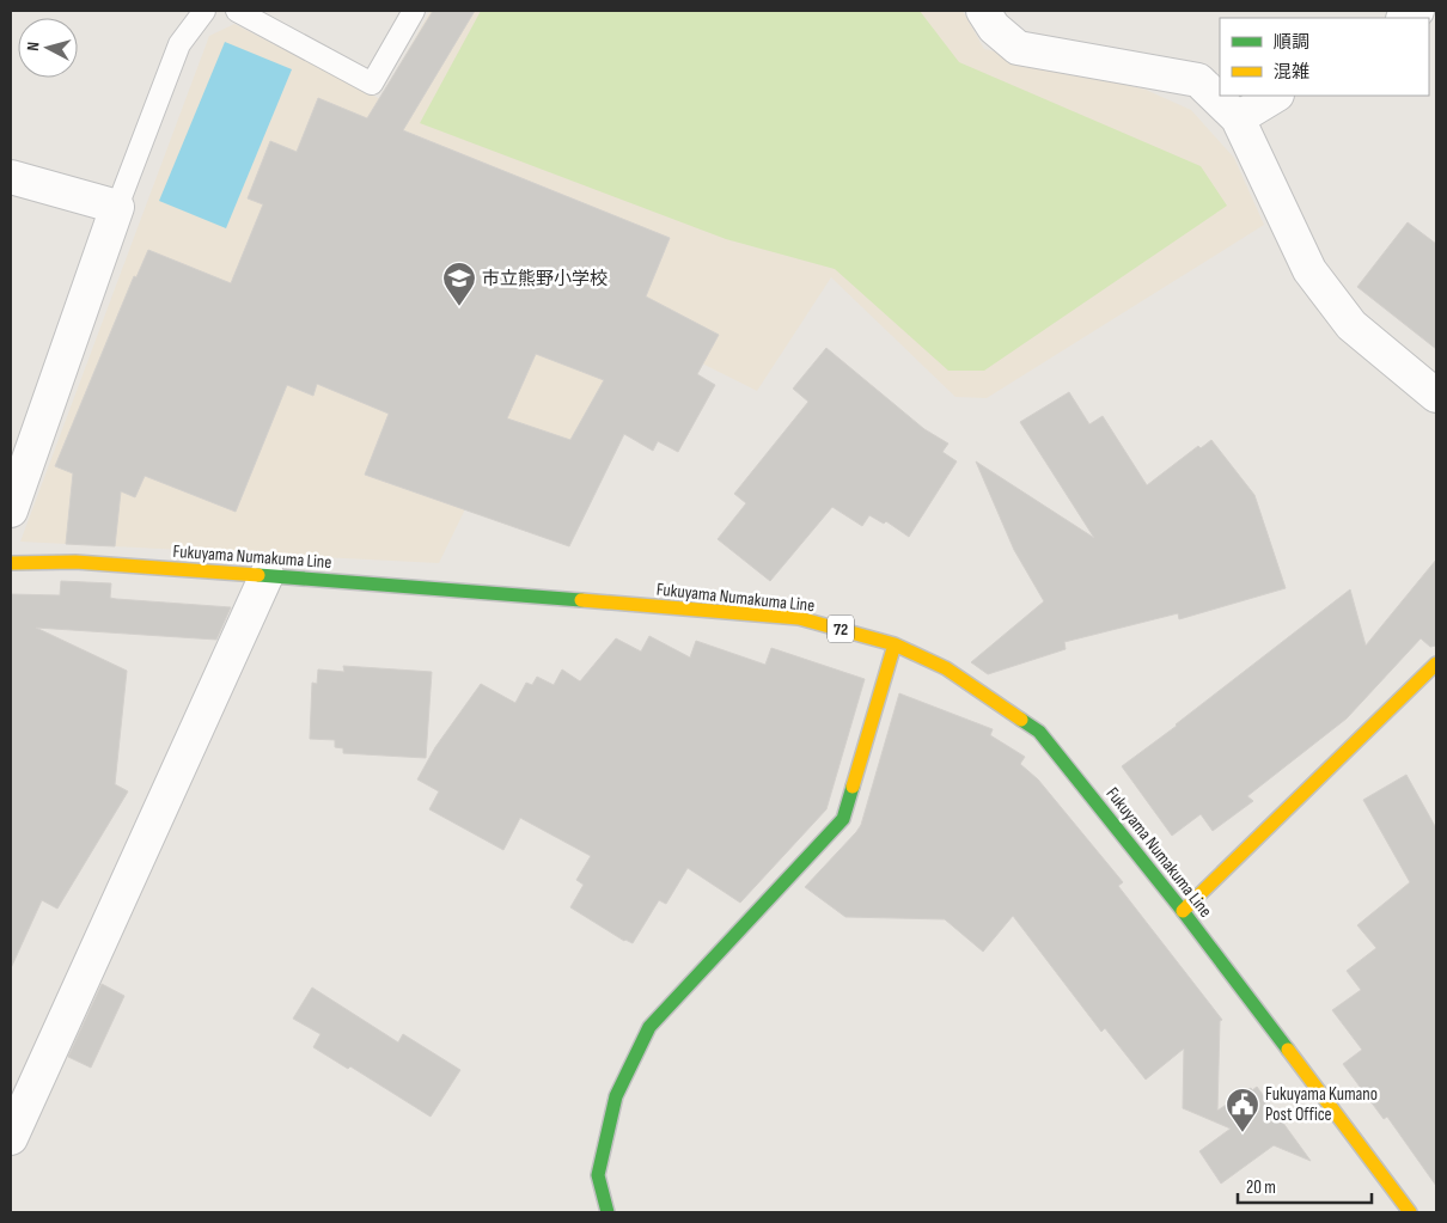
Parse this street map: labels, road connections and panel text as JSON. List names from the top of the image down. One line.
{"streets":{"main road":["Fukuyama Numakuma Line","72"]},"places":{"school or university":["市立熊野小学校"],"public building":["Fukuyama Kumano Post Office"]},"legend":["順調","混雑"],"scale_bar":"20 m","north":"left"}
